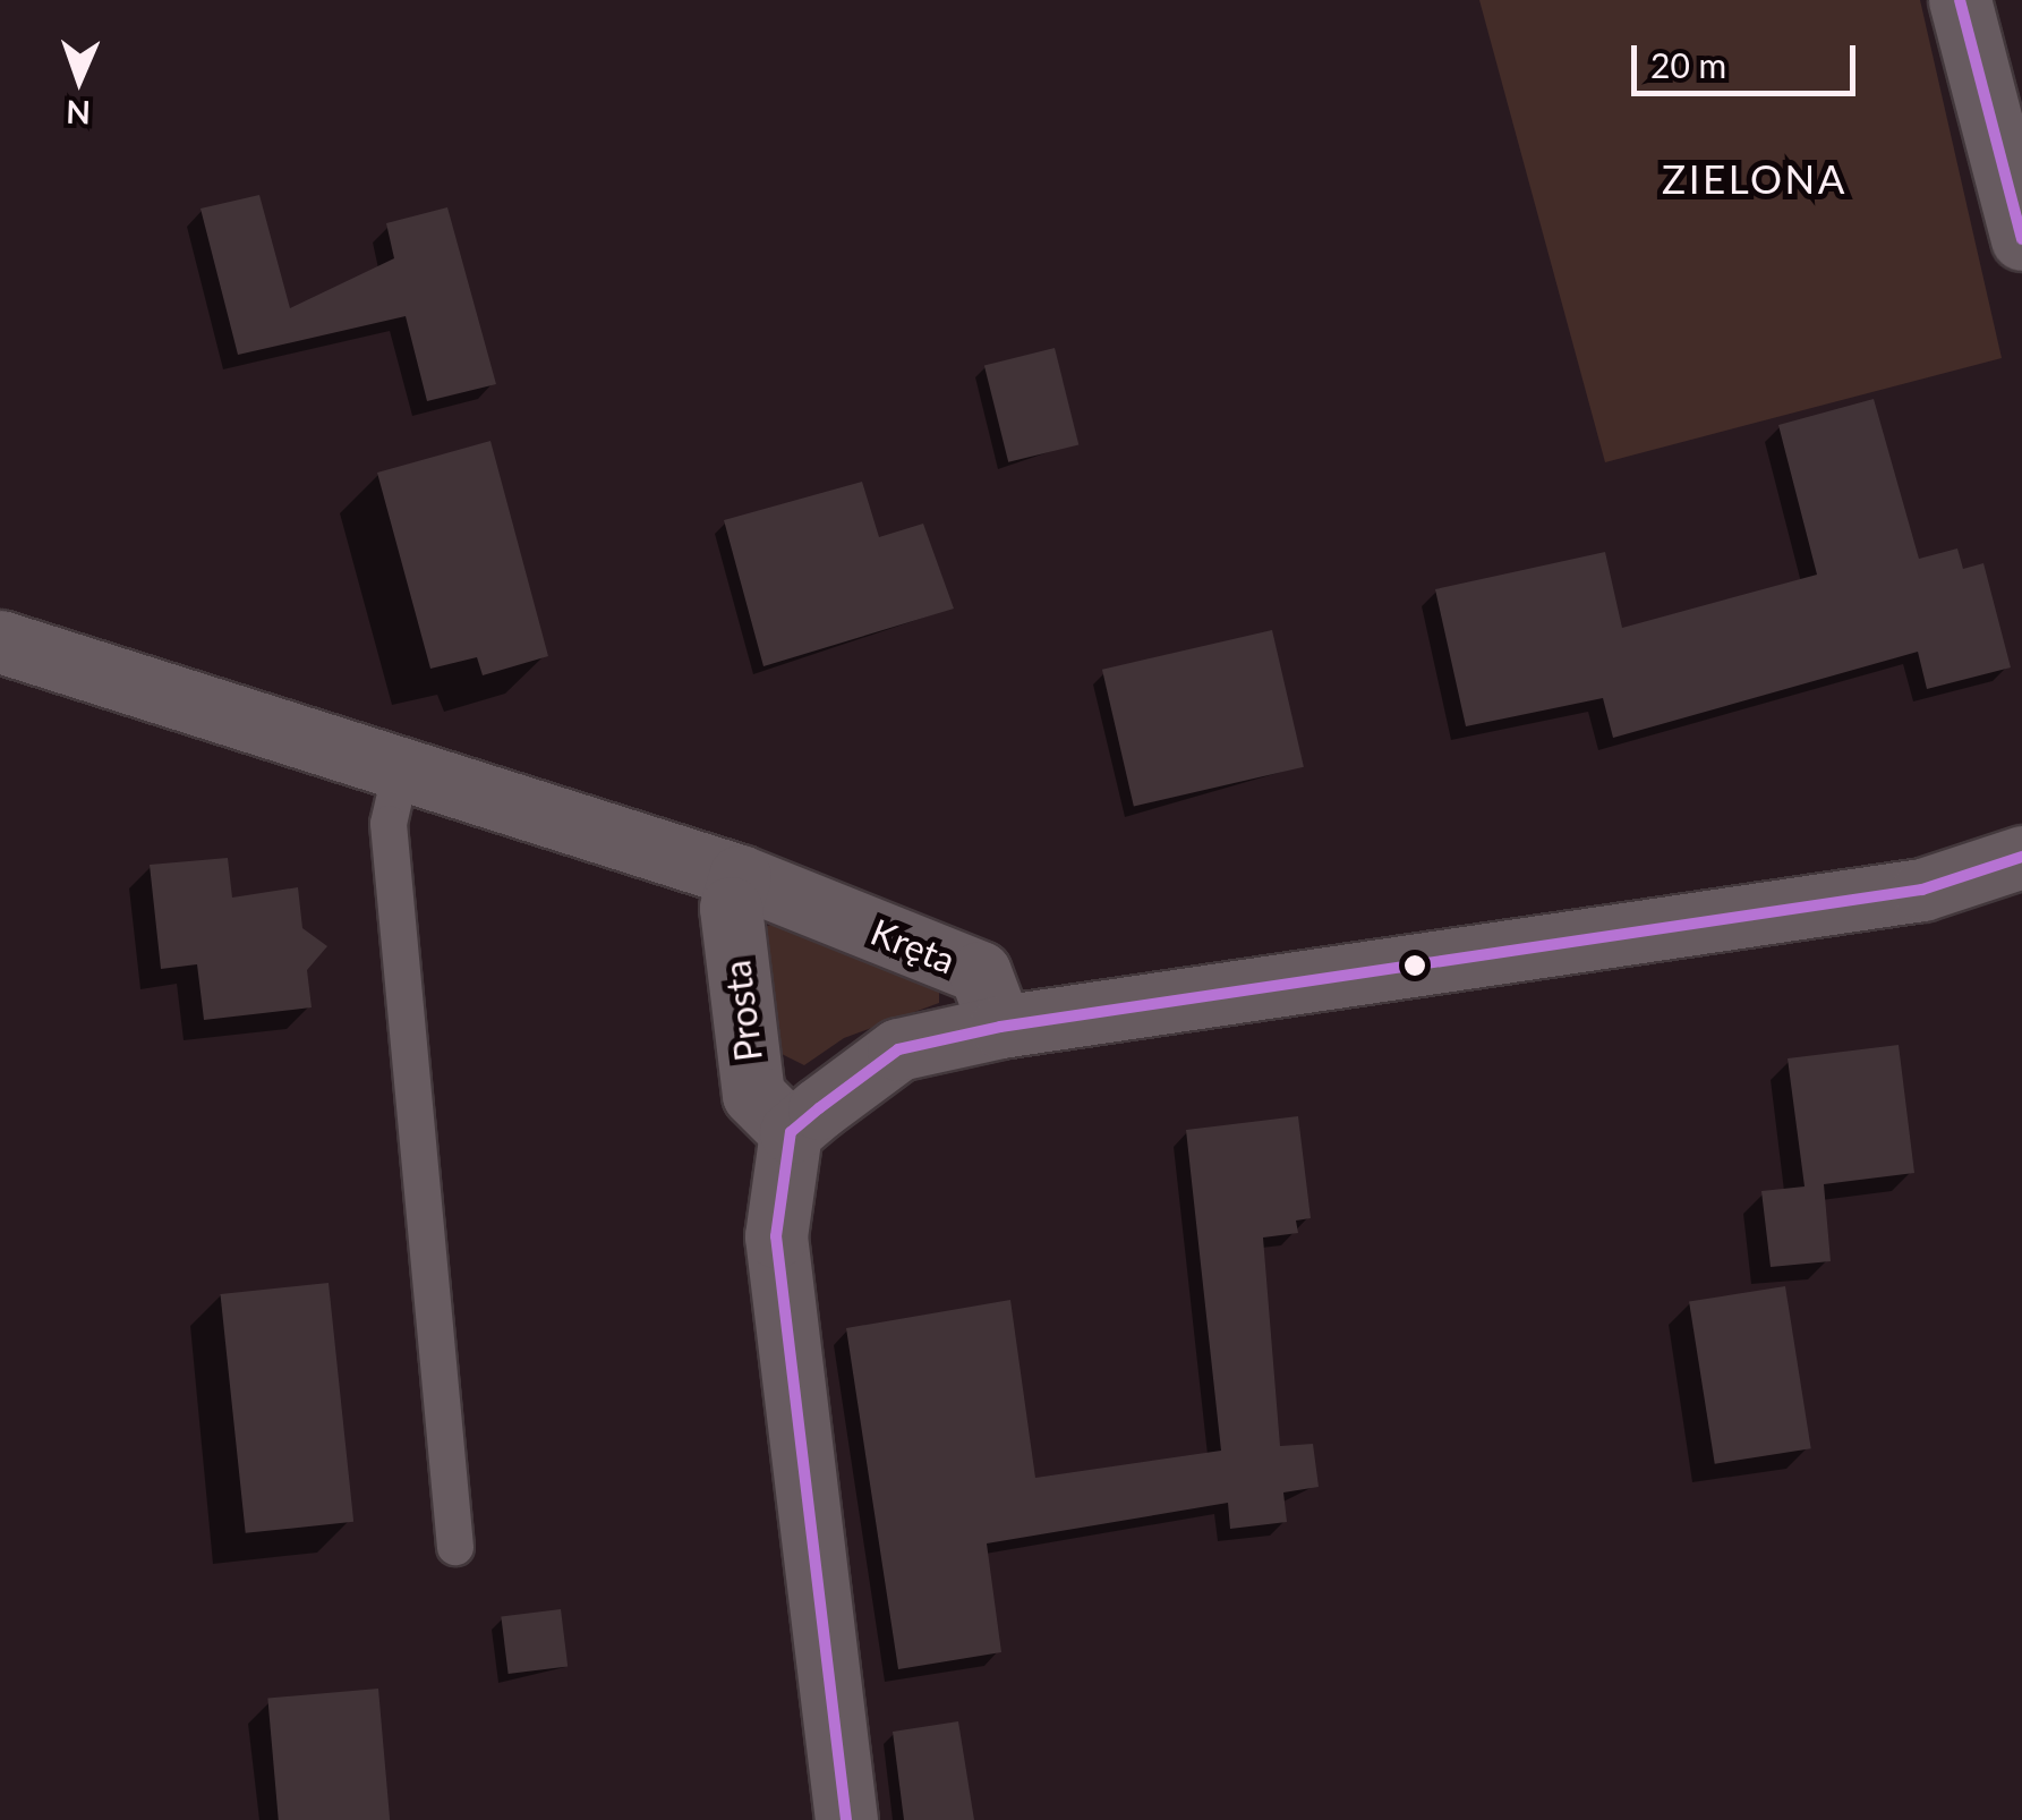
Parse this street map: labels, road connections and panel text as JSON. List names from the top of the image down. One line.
{"streets":{"street":["Kręta","Prosta"]},"crossings":[["Kręta","Prosta"]],"districts":["ZIELONA"],"scale_bar":"20 m","north":"bottom"}
